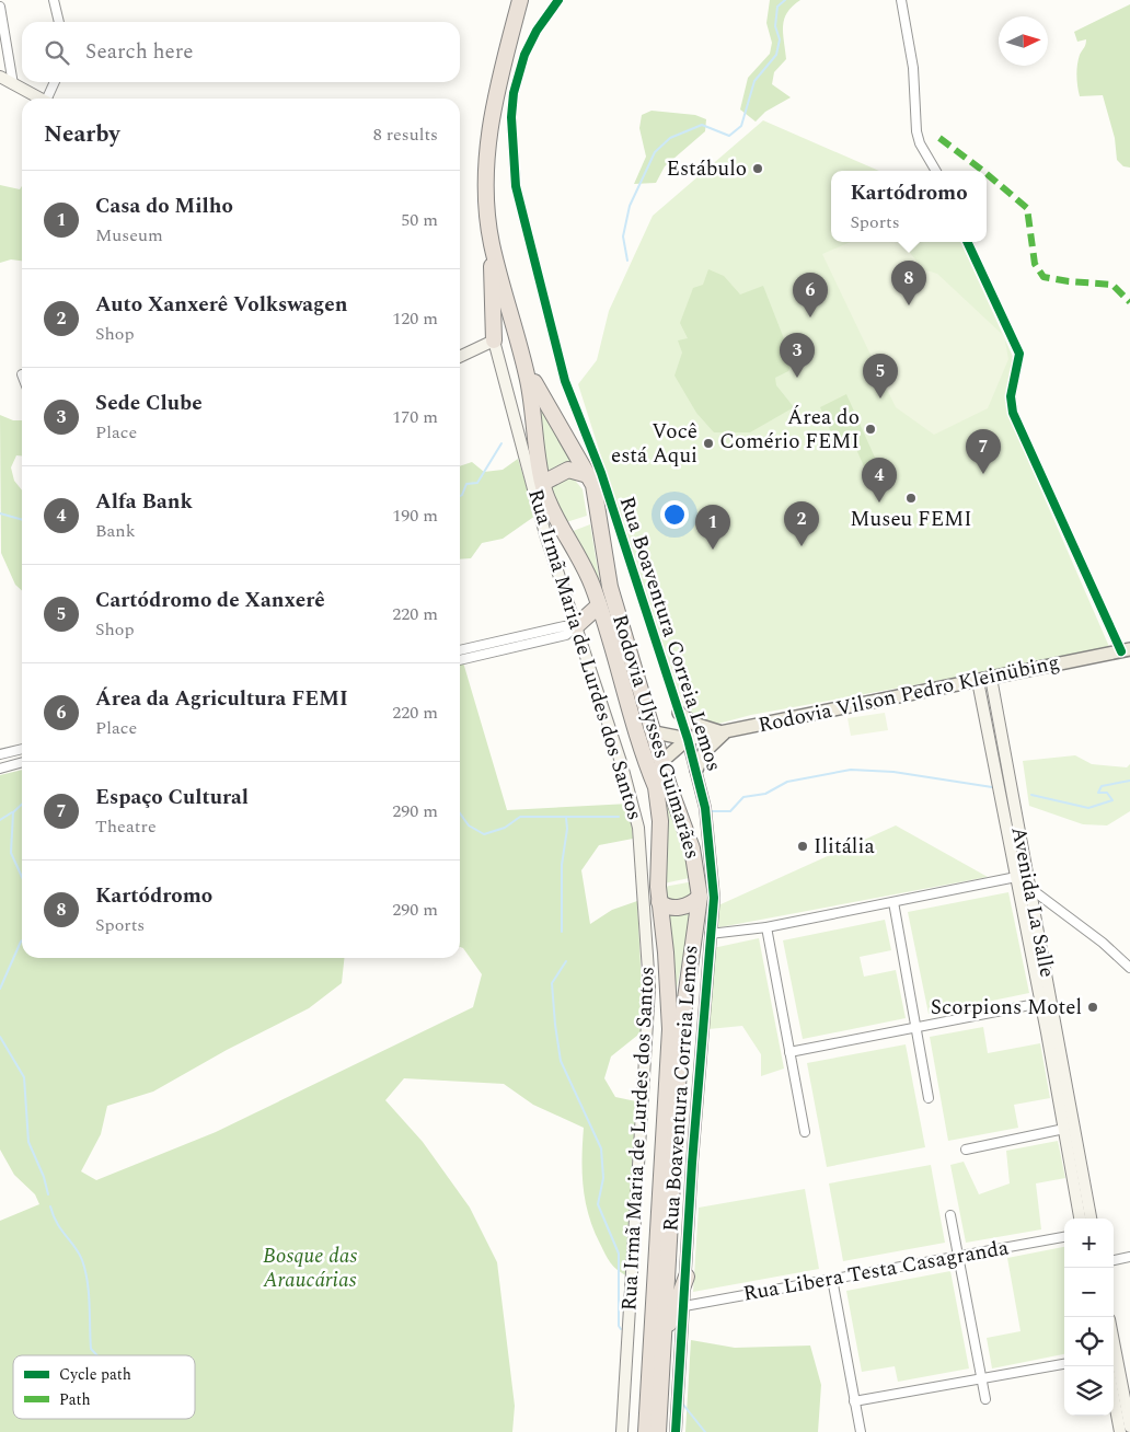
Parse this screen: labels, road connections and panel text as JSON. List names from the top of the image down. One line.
{"streets":{"highway":["Rodovia Ulysses Guimarães"],"main road":["Rodovia Vilson Pedro Kleinübing"],"street":["Rua Boaventura Correia Lemos","Rua Irmã Maria de Lurdes dos Santos","Avenida La Salle","Rua Libera Testa Casagranda"]},"crossings":[["Rua Boaventura Correia Lemos","Rodovia Vilson Pedro Kleinübing"],["Rua Boaventura Correia Lemos","Rua Libera Testa Casagranda"],["Rodovia Vilson Pedro Kleinübing","Rodovia Ulysses Guimarães"],["Rodovia Vilson Pedro Kleinübing","Avenida La Salle"]],"parks":["Bosque das Araucárias"],"places":["Estábulo","Área do Comério FEMI","Você está Aqui","Museu FEMI","Ilitália","Scorpions Motel"],"legend":["Cycle path","Path"],"north":"right","page":{"search":"Search here","heading":["Nearby","8 results"],"list":[{"mark":"1","name":"Casa do Milho","note":"Museum","value":"50 m"},{"mark":"2","name":"Auto Xanxerê Volkswagen","note":"Shop","value":"120 m"},{"mark":"3","name":"Sede Clube","note":"Place","value":"170 m"},{"mark":"4","name":"Alfa Bank","note":"Bank","value":"190 m"},{"mark":"5","name":"Cartódromo de Xanxerê","note":"Shop","value":"220 m"},{"mark":"6","name":"Área da Agricultura FEMI","note":"Place","value":"220 m"},{"mark":"7","name":"Espaço Cultural","note":"Theatre","value":"290 m"},{"mark":"8","name":"Kartódromo","note":"Sports","value":"290 m"}],"popup":["Kartódromo","Sports"],"pins":["8","6","3","5","7","4","2","1"],"map_buttons":["+","−"]}}
